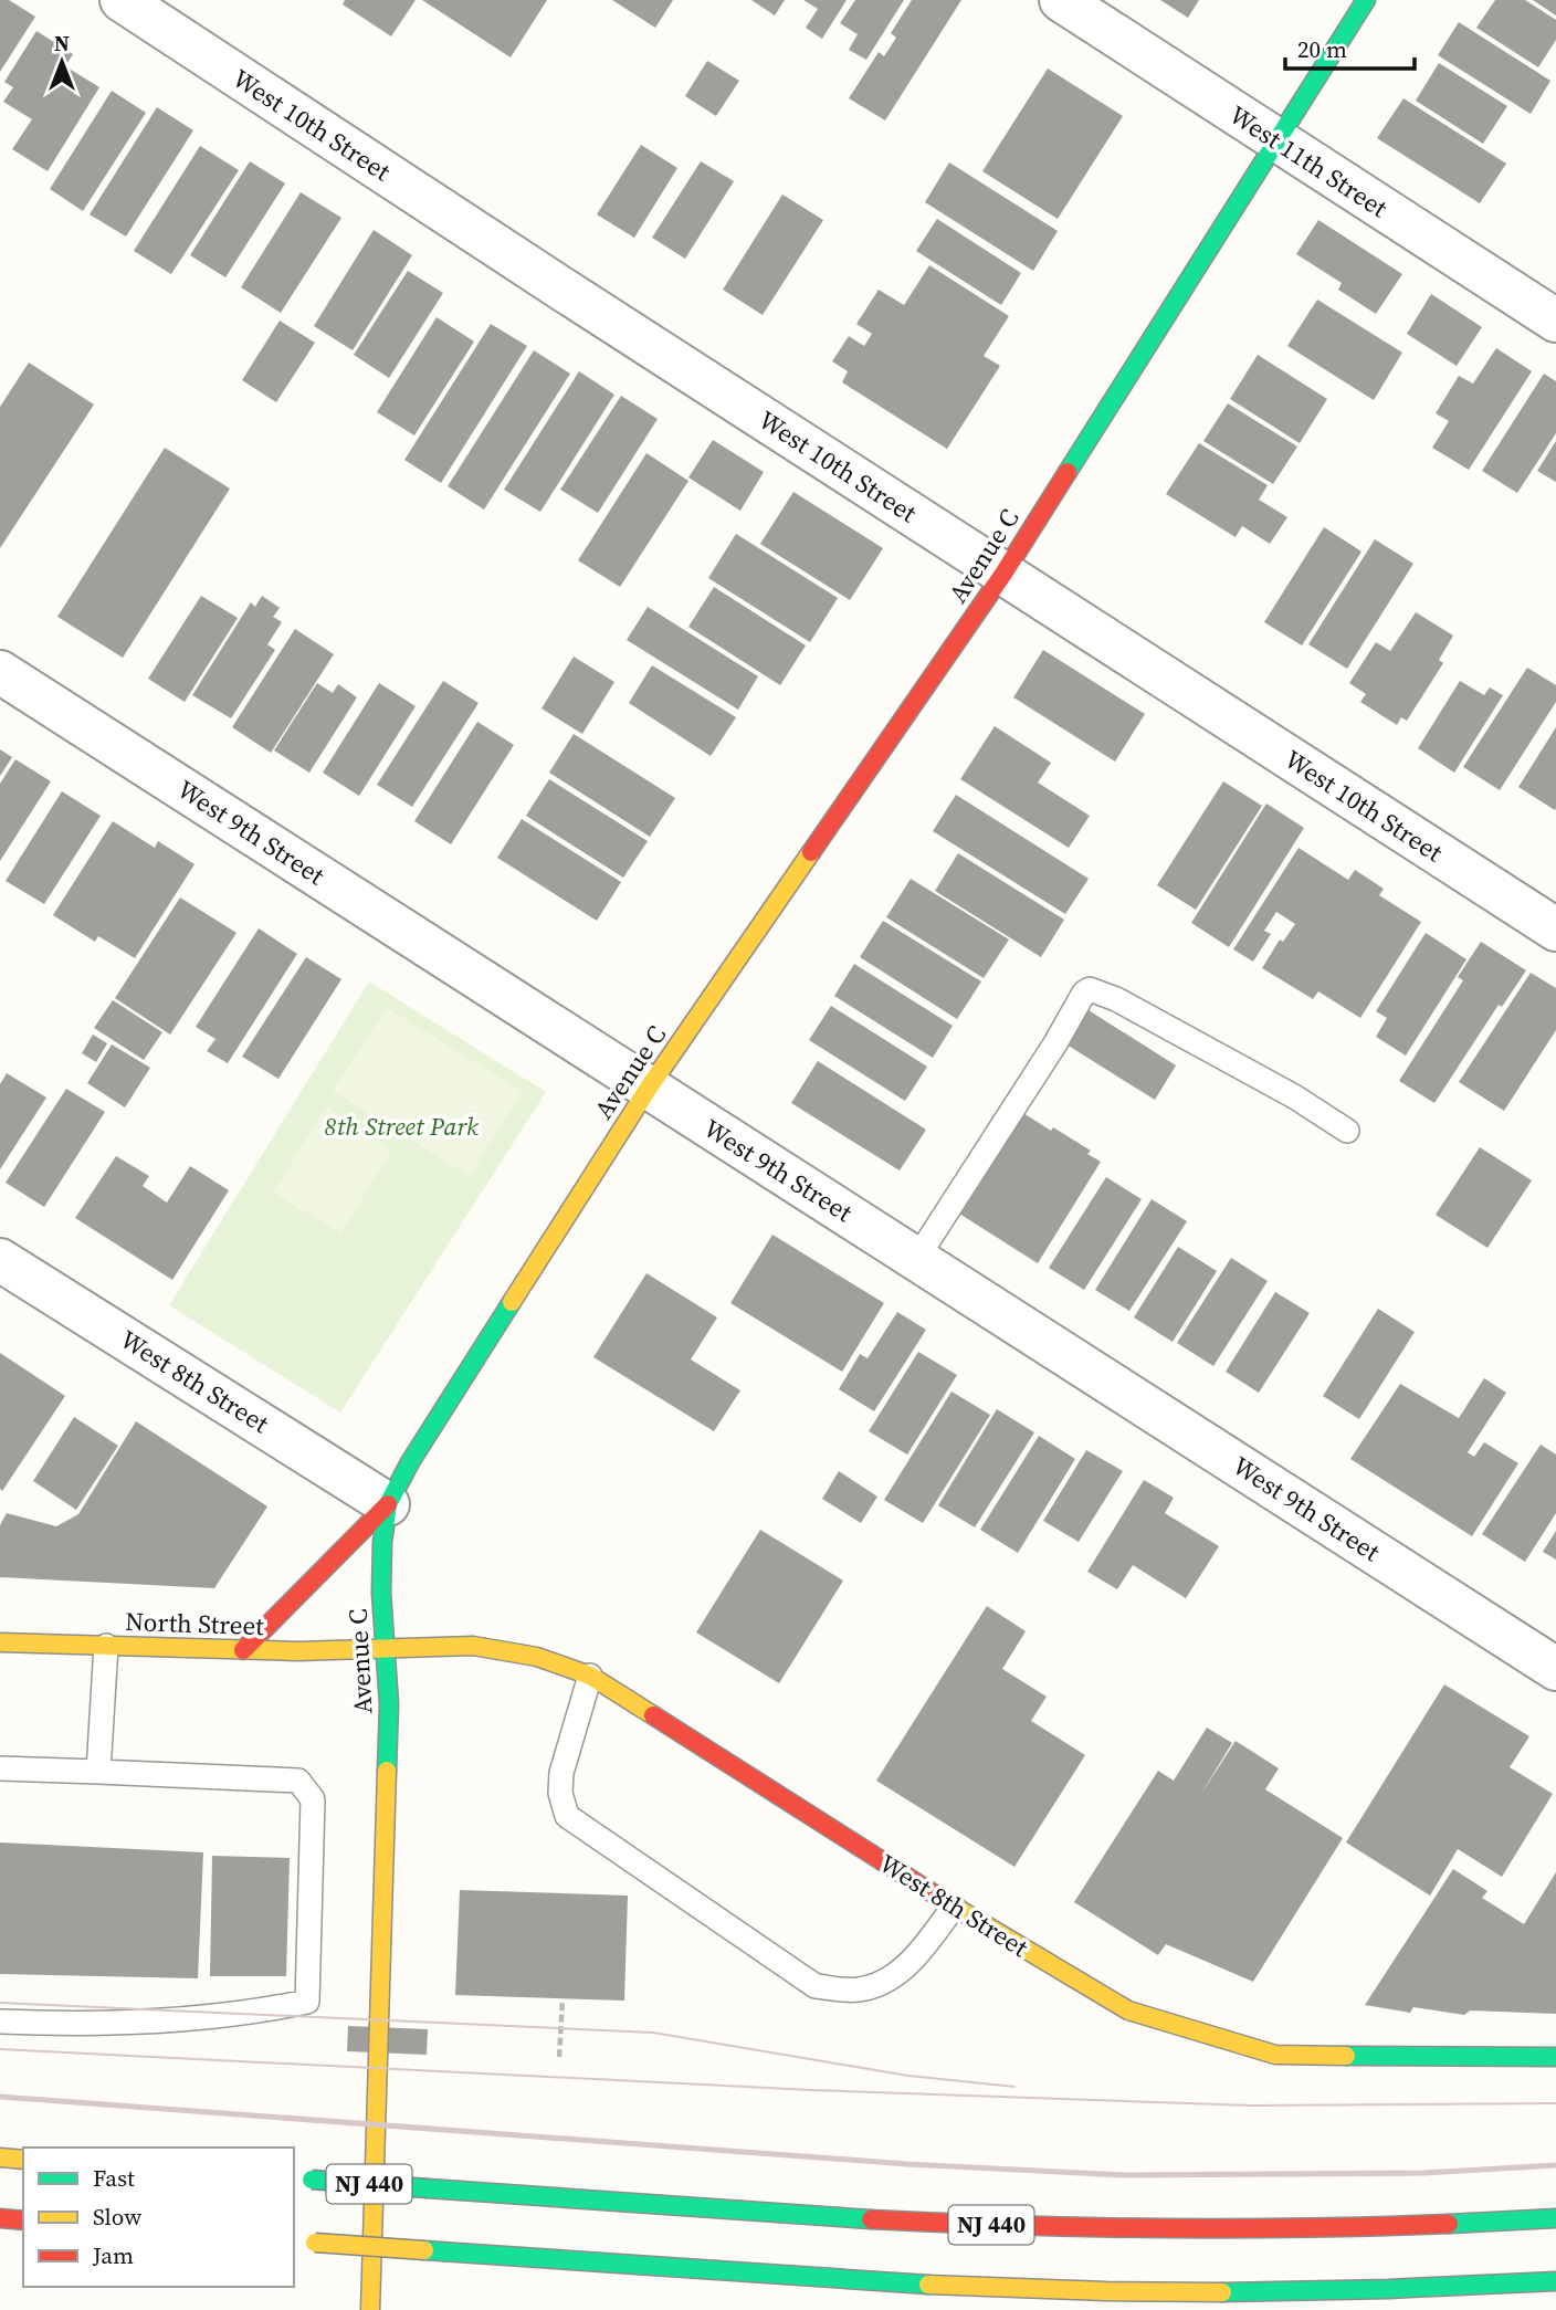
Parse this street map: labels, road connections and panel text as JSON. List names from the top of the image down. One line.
{"streets":{"main road":["Avenue C","West 8th Street","North Street","NJ 440"],"street":["West 10th Street","West 11th Street","West 9th Street"]},"crossings":[["West 10th Street","Avenue C"],["West 11th Street","Avenue C"],["Avenue C","West 9th Street"],["Avenue C","West 8th Street"],["Avenue C","North Street"],["West 8th Street","North Street"]],"parks":["8th Street Park"],"legend":["Fast","Slow","Jam"],"scale_bar":"20 m","north":"top"}
